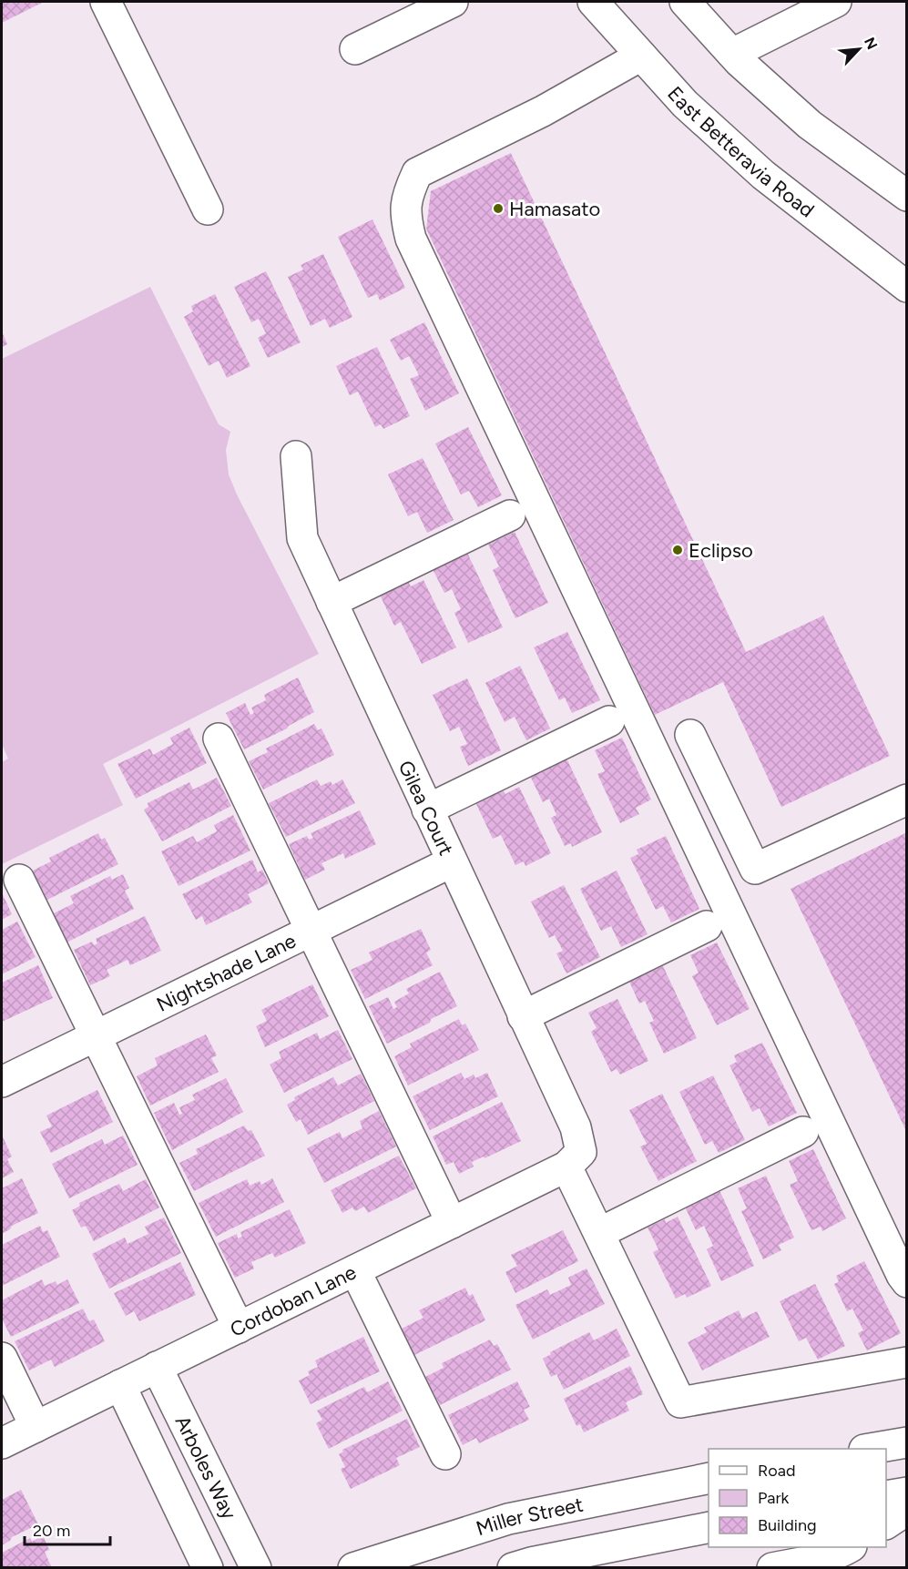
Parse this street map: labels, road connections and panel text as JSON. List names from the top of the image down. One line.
{"streets":{"main road":["East Betteravia Road","Gilea Court","Nightshade Lane","Cordoban Lane","Arboles Way","Miller Street"]},"crossings":[["Gilea Court","Nightshade Lane"],["Gilea Court","Cordoban Lane"],["Cordoban Lane","Arboles Way"]],"places":["Hamasato","Eclipso"],"legend":["Road","Park","Building"],"scale_bar":"20 m","north":"top right"}
